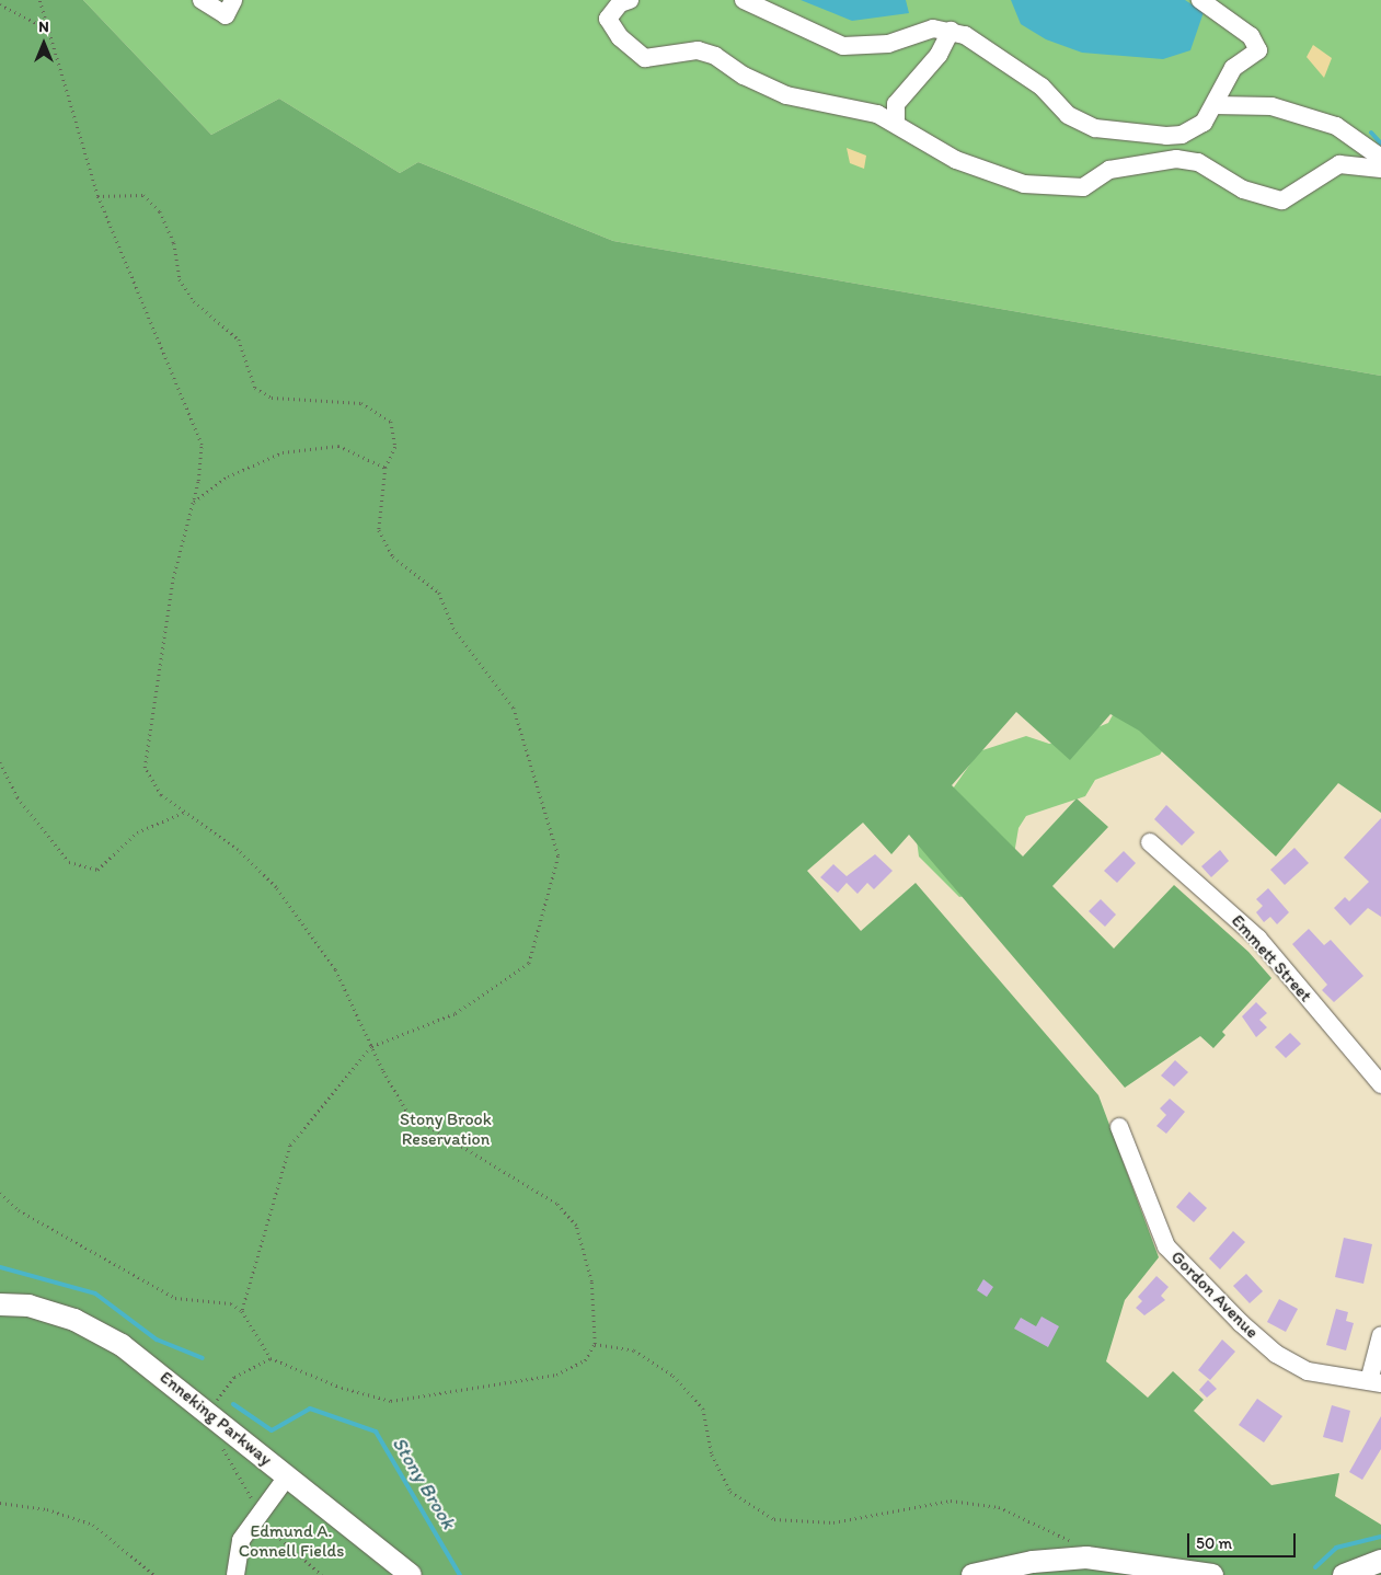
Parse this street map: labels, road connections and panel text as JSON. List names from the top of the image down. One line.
{"streets":{"main road":["Enneking Parkway"],"street":["Emmett Street","Gordon Avenue"]},"water":["Stony Brook"],"parks":["Stony Brook Reservation","Edmund A. Connell Fields"],"scale_bar":"50 m","north":"top"}
